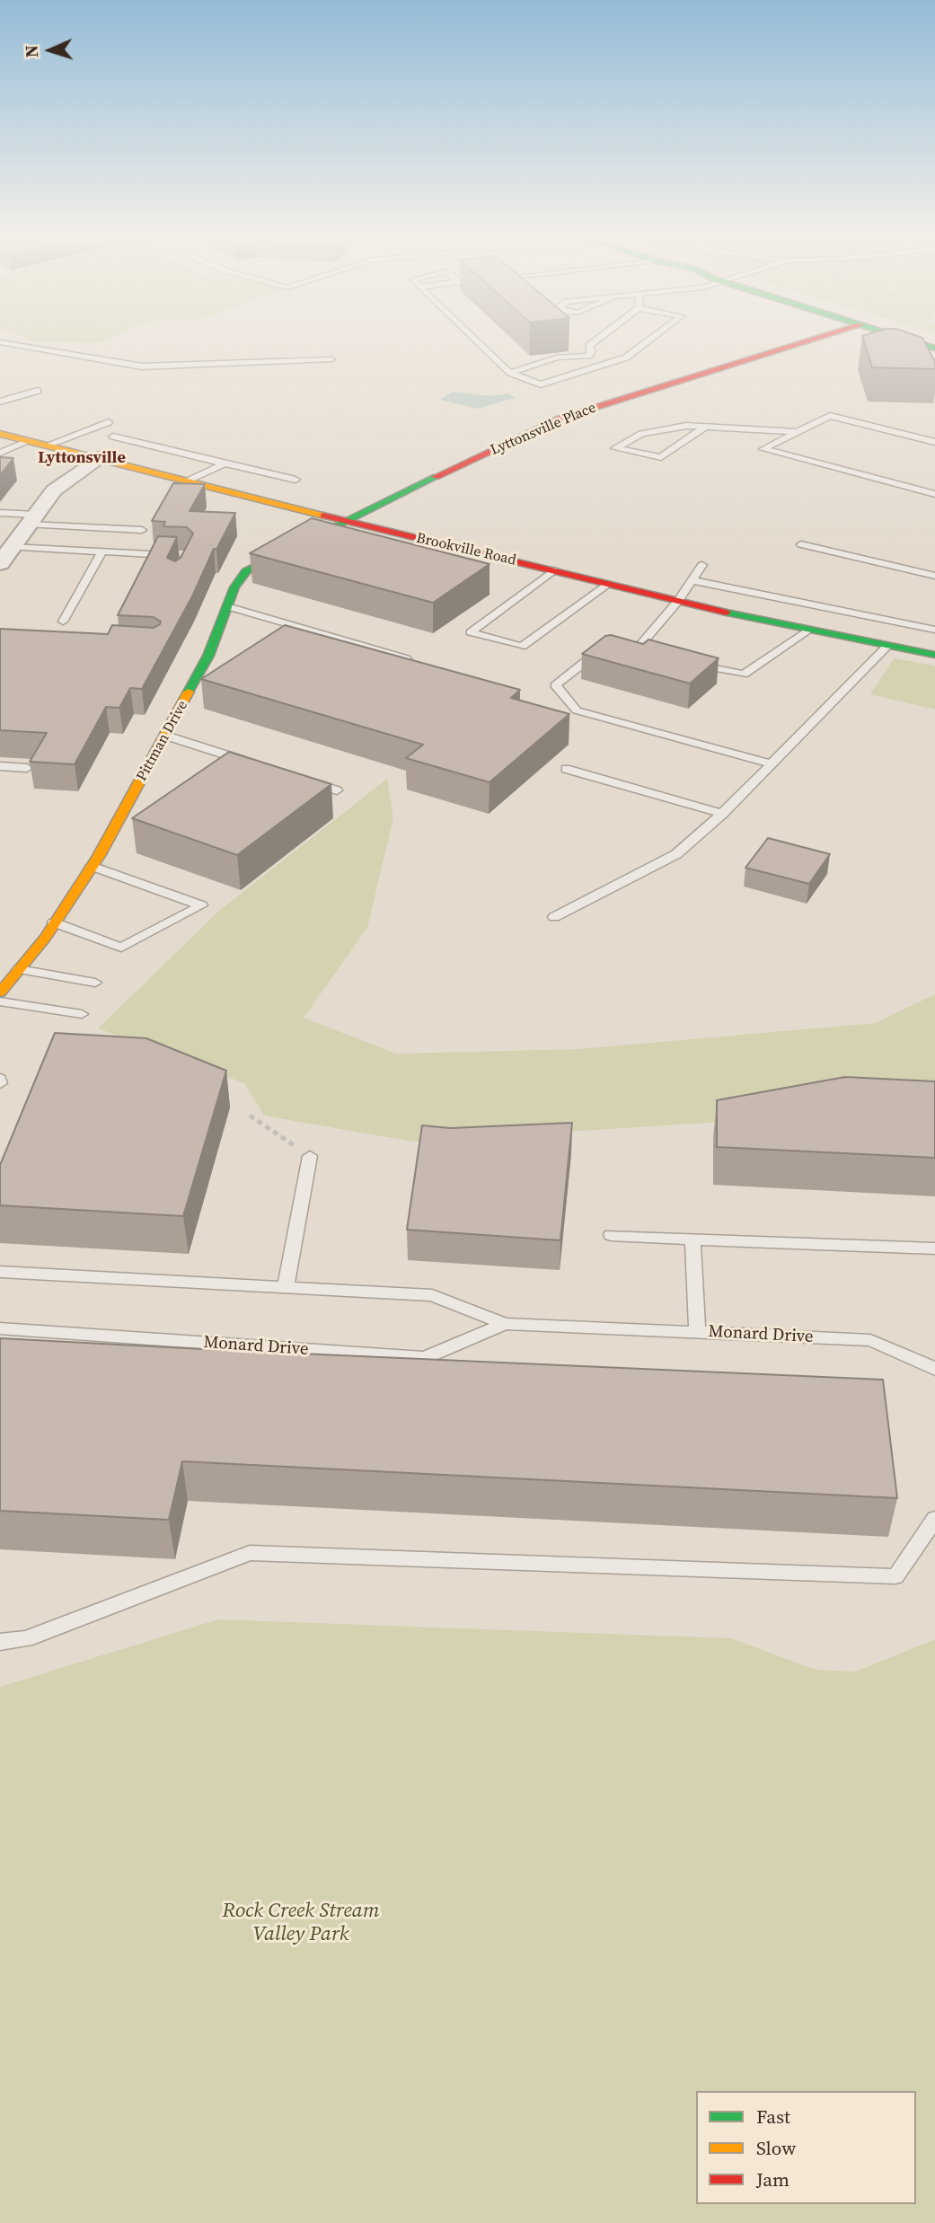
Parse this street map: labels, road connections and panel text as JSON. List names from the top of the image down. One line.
{"streets":{"street":["Lyttonsville Place","Brookville Road","Pittman Drive"],"lane":["Monard Drive"]},"crossings":[["Lyttonsville Place","Brookville Road"],["Lyttonsville Place","Pittman Drive"],["Brookville Road","Pittman Drive"]],"districts":["Lyttonsville"],"parks":["Rock Creek Stream Valley Park"],"legend":["Fast","Slow","Jam"],"north":"left"}
